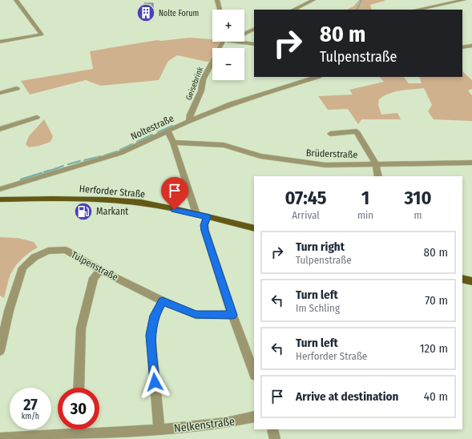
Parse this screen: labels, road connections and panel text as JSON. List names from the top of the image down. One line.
{"streets":{"main road":["Herforder Straße"],"street":["Geisebrink","Noltestraße","Brüderstraße","Tulpenstraße","Nelkenstraße"]},"crossings":[["Geisebrink","Noltestraße"]],"places":{"building":["Nolte Forum"],"fuel station":["Markant"]},"page":{"map_buttons":["+","−"],"turn":["80 m","Tulpenstraße"],"eta":["07:45","Arrival","1","min","310","m"],"list":[{"name":"Turn right","note":"Tulpenstraße","value":"80 m"},{"name":"Turn left","note":"Im Schling","value":"70 m"},{"name":"Turn left","note":"Herforder Straße","value":"120 m"},{"name":"Arrive at destination","value":"40 m"}],"speed":"27 km/h","limit":"30"}}
